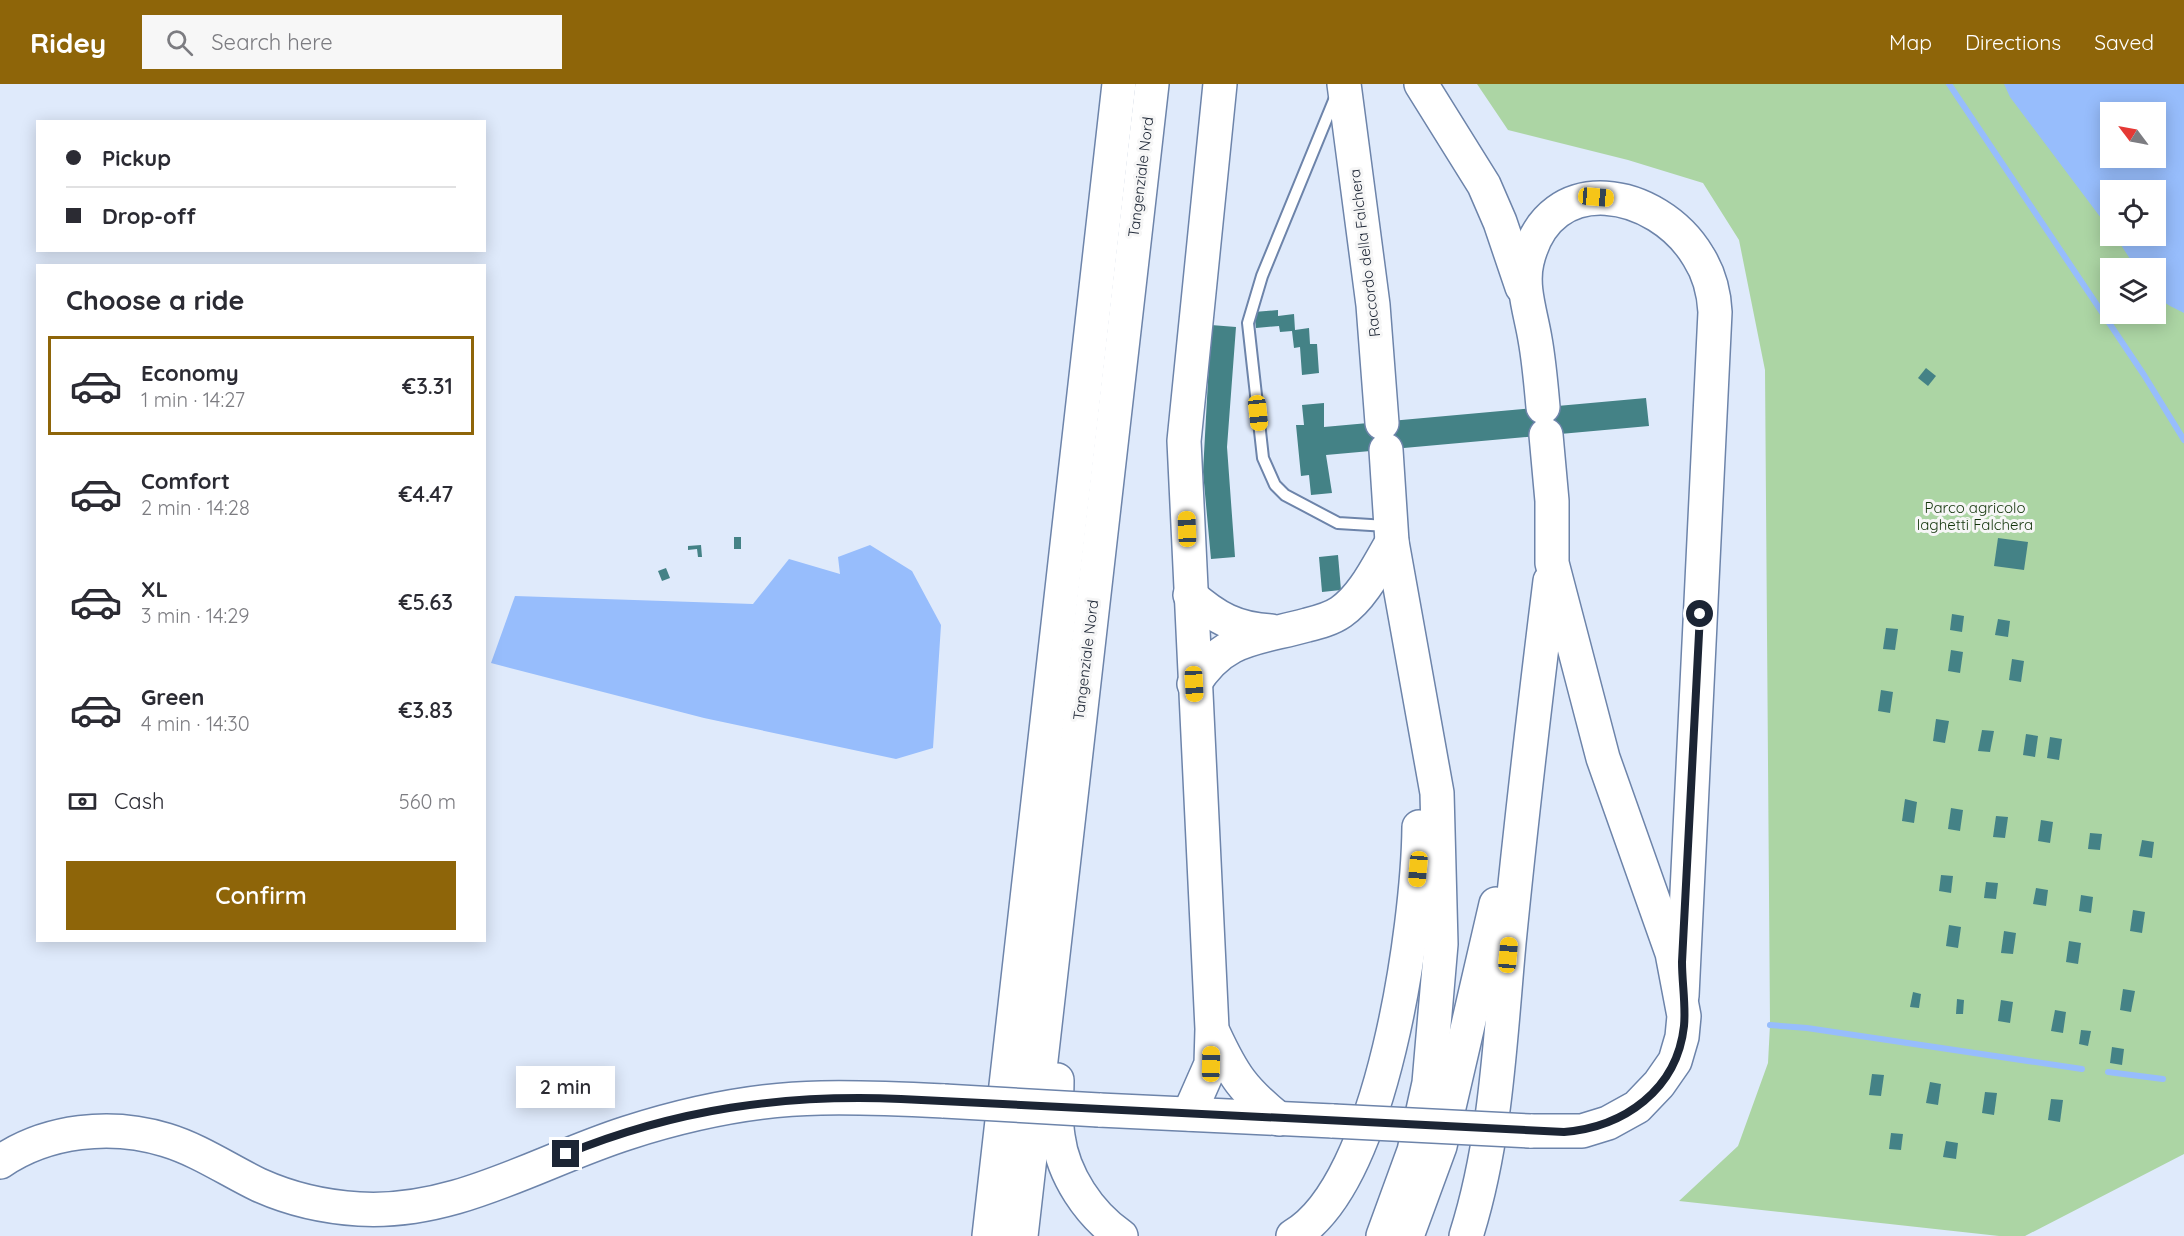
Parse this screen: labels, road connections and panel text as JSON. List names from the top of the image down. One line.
{"streets":{"highway":["Tangenziale Nord","Raccordo della Falchera"]},"parks":["Parco agricolo laghetti Falchera"],"north":"top left","page":{"header":"Ridey","search":"Search here","nav":["Map","Directions","Saved"],"banner":["Pickup","Drop-off"],"heading":"Choose a ride","list":[{"name":"Economy","note":"1 min · 14:27","value":"€3.31"},{"name":"Comfort","note":"2 min · 14:28","value":"€4.47"},{"name":"XL","note":"3 min · 14:29","value":"€5.63"},{"name":"Green","note":"4 min · 14:30","value":"€3.83"}],"pay":["Cash","560 m"],"buttons":"Confirm","bubble":"2 min"}}
